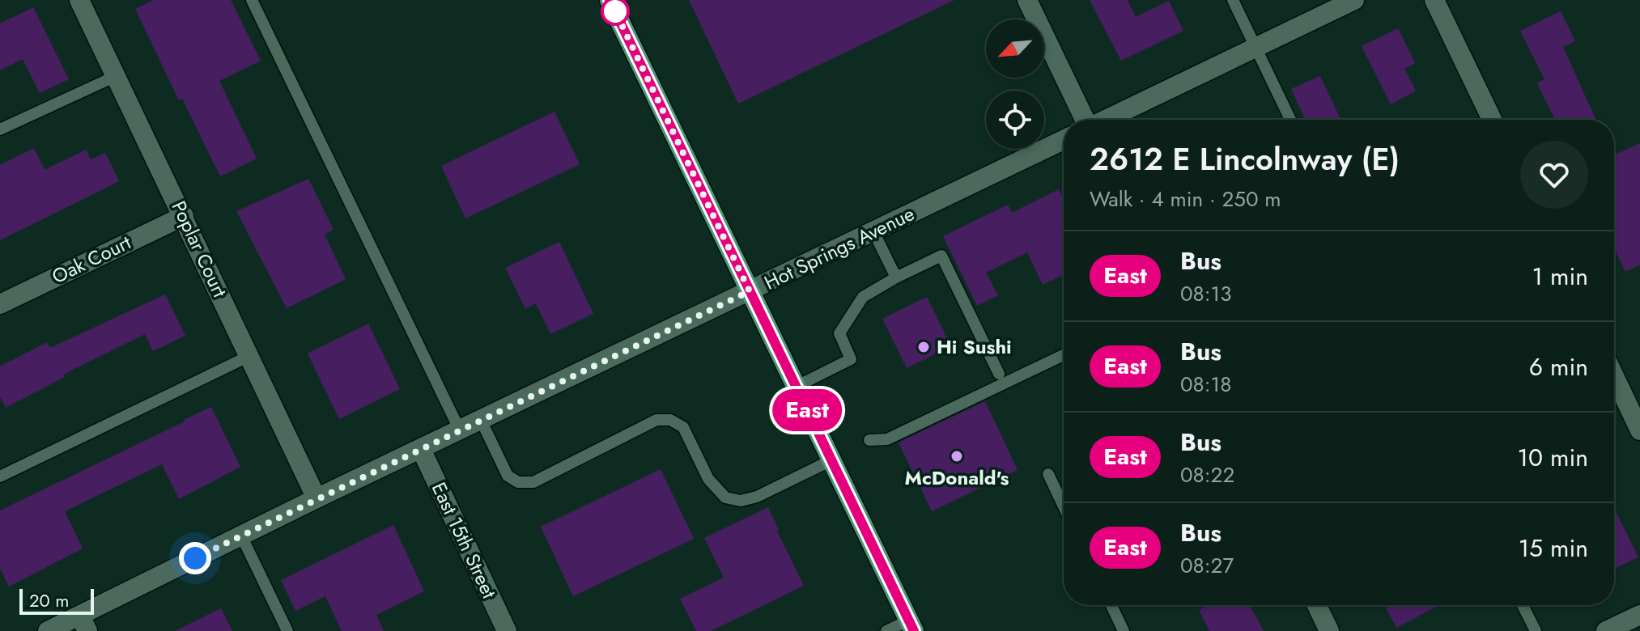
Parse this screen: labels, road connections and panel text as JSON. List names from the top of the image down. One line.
{"streets":{"street":["Hot Springs Avenue","Poplar Court","Oak Court","East 15th Street"]},"crossings":[["Hot Springs Avenue","Poplar Court"],["Hot Springs Avenue","East 15th Street"],["Poplar Court","Oak Court"]],"places":["Hi Sushi","McDonald's"],"lines":["bus line East"],"scale_bar":"20 m","north":"bottom left","page":{"on_map":"East","heading":["2612 E Lincolnway (E)","Walk · 4 min · 250 m"],"list":[{"mark":"East","name":"Bus","note":"08:13","value":"1 min"},{"mark":"East","name":"Bus","note":"08:18","value":"6 min"},{"mark":"East","name":"Bus","note":"08:22","value":"10 min"},{"mark":"East","name":"Bus","note":"08:27","value":"15 min"}],"scale":"20 m"}}
